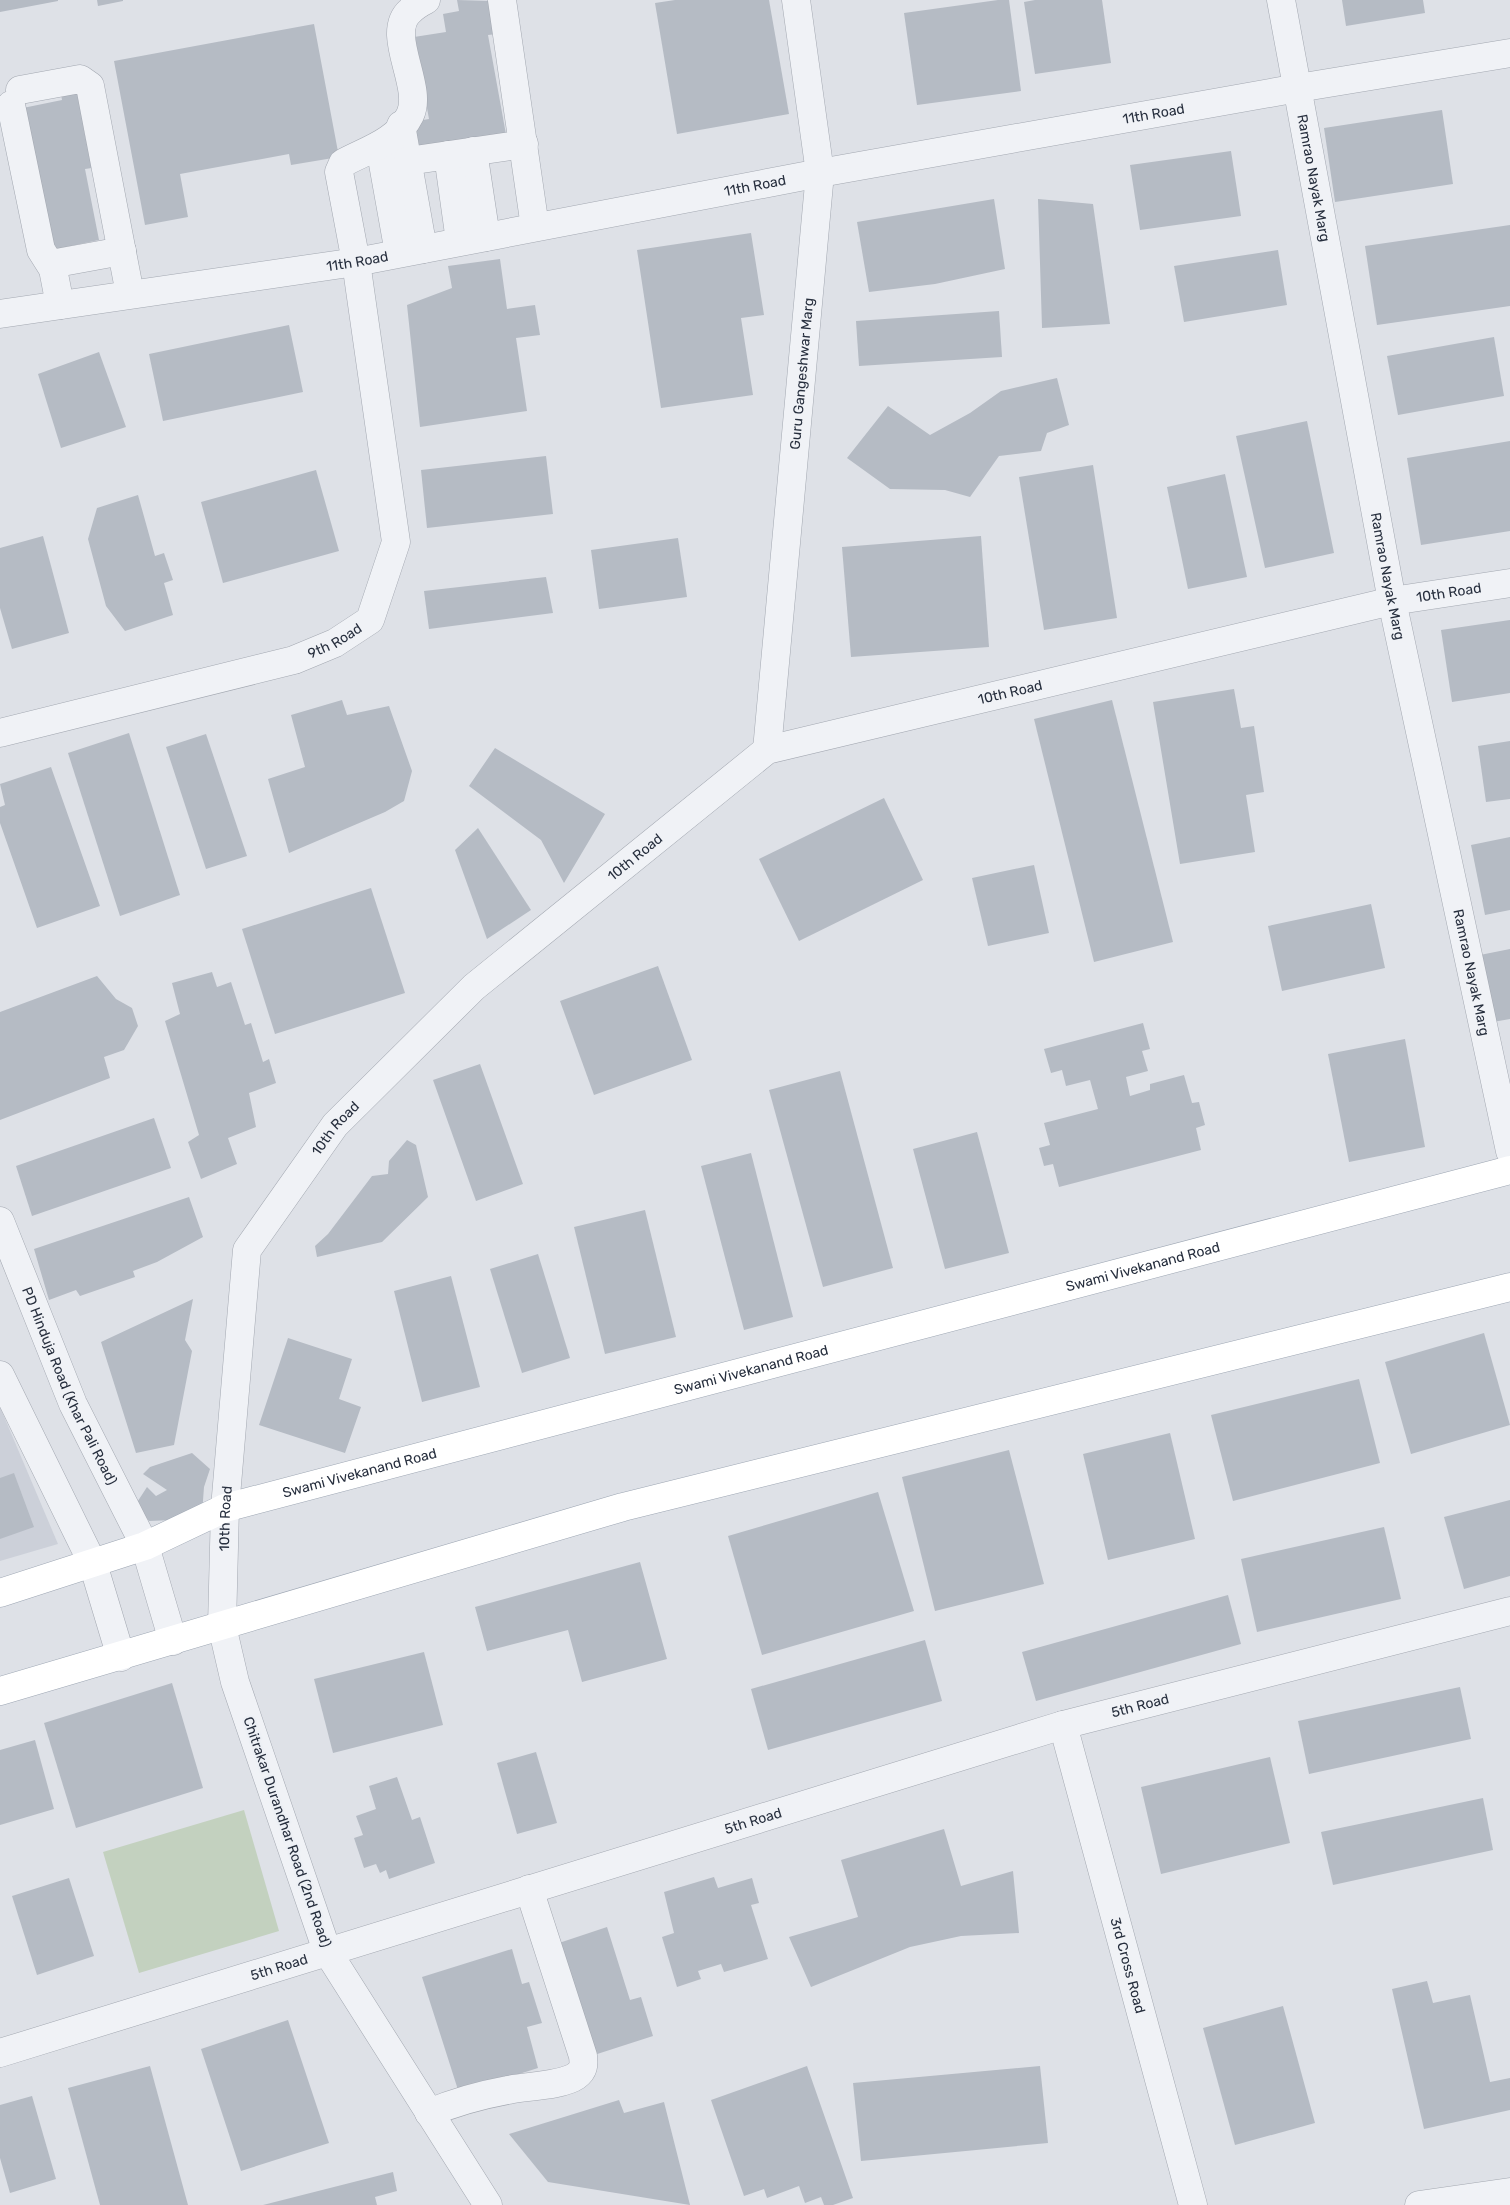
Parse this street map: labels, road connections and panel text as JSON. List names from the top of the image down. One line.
{"streets":{"main road":["Swami Vivekanand Road"],"street":["11th Road","Ramrao Nayak Marg","Guru Gangeshwar Marg","10th Road","9th Road","PD Hinduja Road (Khar Pali Road)","5th Road","Chitrakar Durandhar Road (2nd Road)","3rd Cross Road"]},"crossings":[["11th Road","Ramrao Nayak Marg"],["11th Road","Guru Gangeshwar Marg"],["11th Road","9th Road"],["Ramrao Nayak Marg","10th Road"],["Guru Gangeshwar Marg","10th Road"],["10th Road","Swami Vivekanand Road"],["10th Road","Chitrakar Durandhar Road (2nd Road)"],["Swami Vivekanand Road","PD Hinduja Road (Khar Pali Road)"],["5th Road","Chitrakar Durandhar Road (2nd Road)"],["5th Road","3rd Cross Road"]]}
